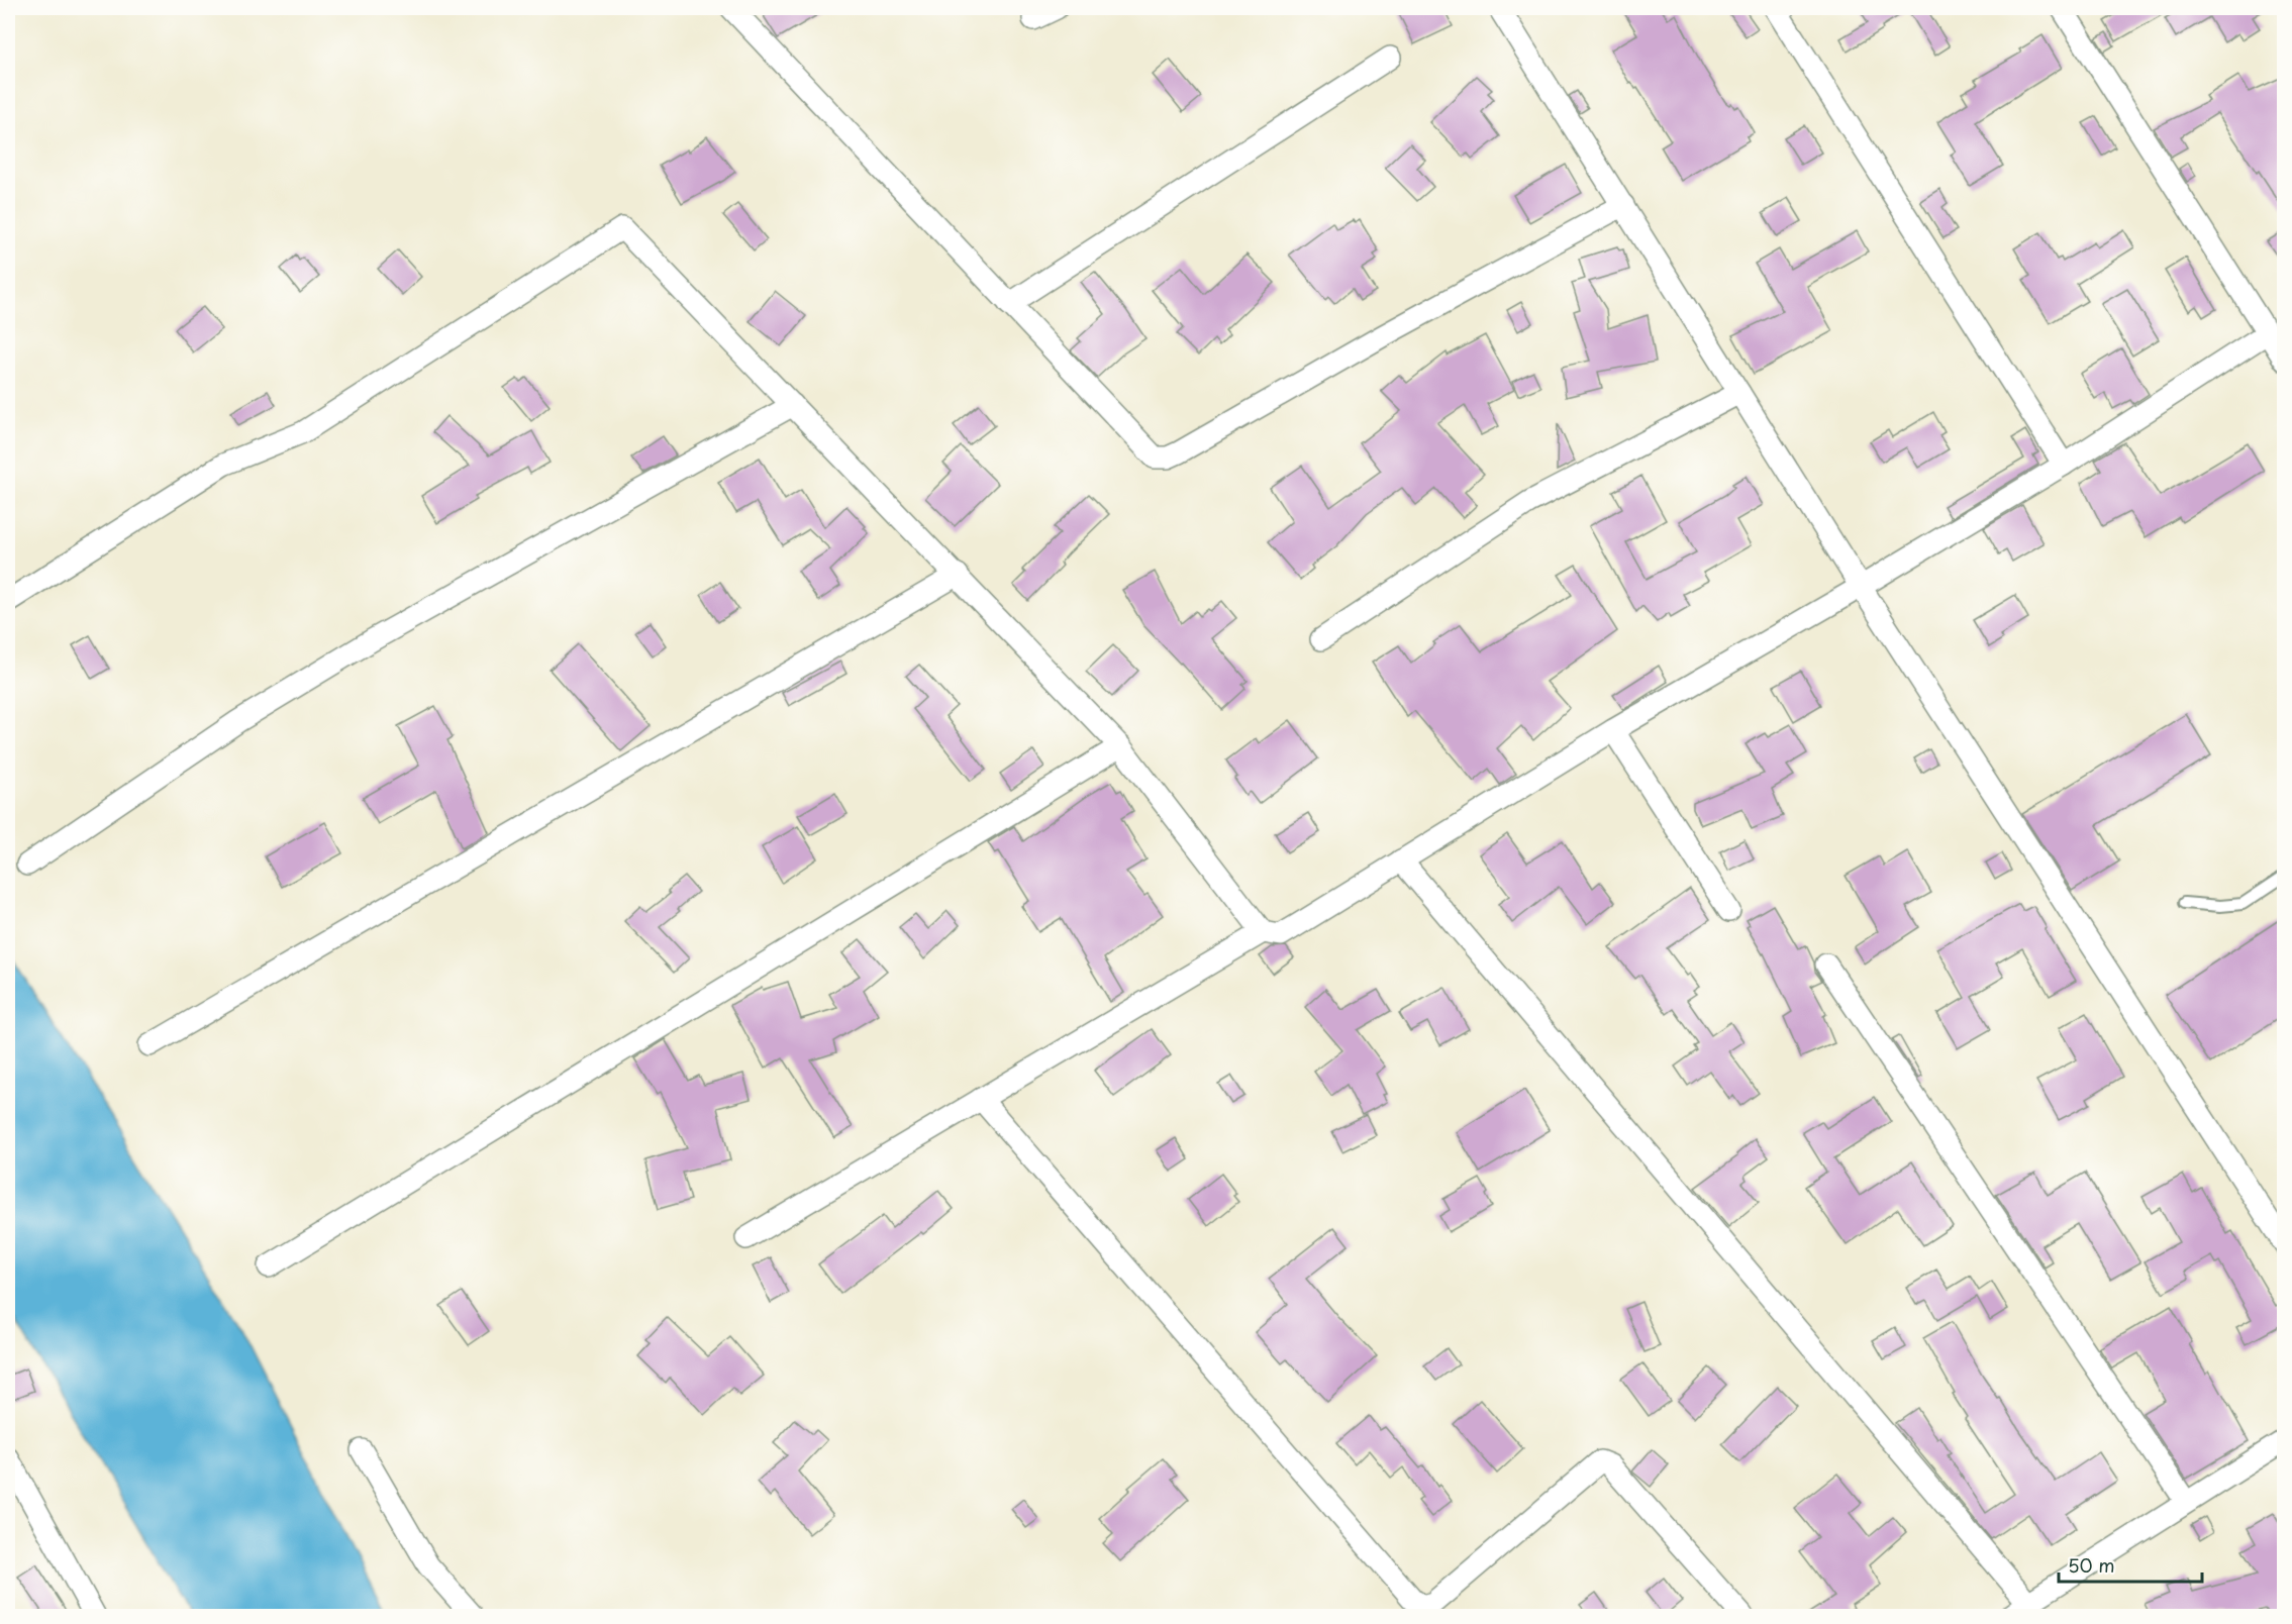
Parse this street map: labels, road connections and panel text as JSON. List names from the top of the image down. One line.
{"scale_bar":"50 m"}
